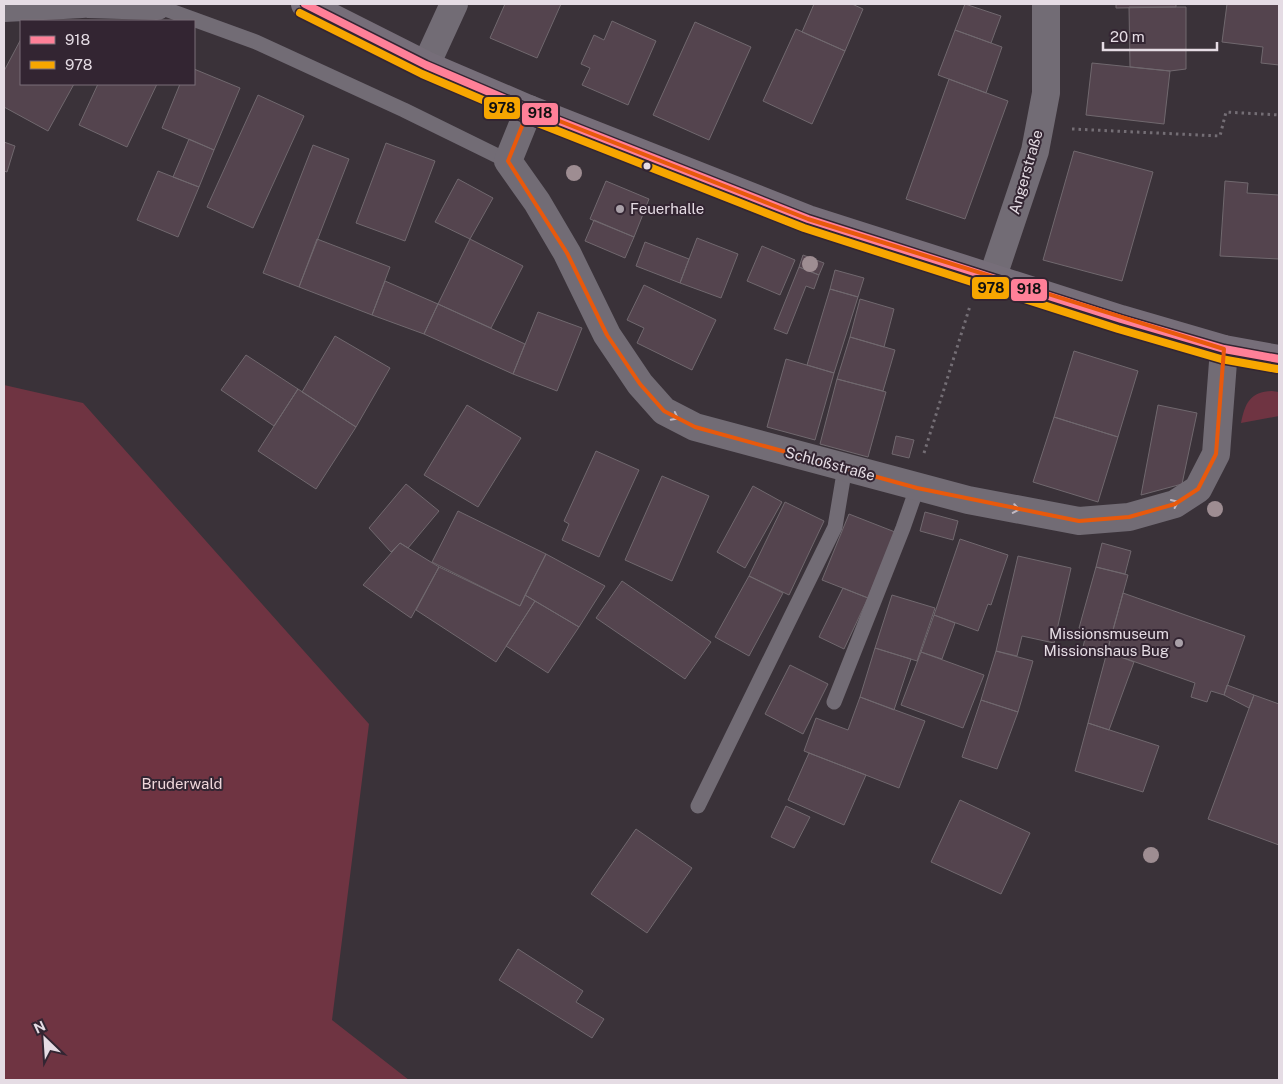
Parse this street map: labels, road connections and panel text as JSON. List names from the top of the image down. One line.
{"streets":{"street":["Angerstraße","Schloßstraße"]},"parks":["Bruderwald"],"places":["Feuerhalle","Missionsmuseum Missionshaus Bug"],"lines":["transit line 918","transit line 978"],"legend":["918","978"],"scale_bar":"20 m","north":"top left"}
